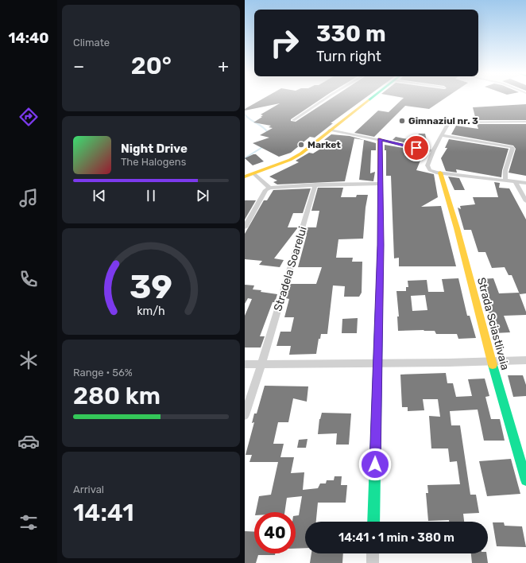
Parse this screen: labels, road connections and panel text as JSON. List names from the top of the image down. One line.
{"streets":{"street":["Stradela Soarelui","Strada Sciastlivaia"]},"places":["Gimnaziul nr. 3","Market"],"page":{"tabs":"14:40","tile":["Climate",["Range · 56%","280 km"],["Arrival","14:41"]],"turn":["330 m","Turn right"],"heat":["−","20°","+"],"song":["Night Drive","The Halogens"],"limit":"40","trip":"14:41 · 1 min · 380 m","gauge":["39","km/h"]}}
